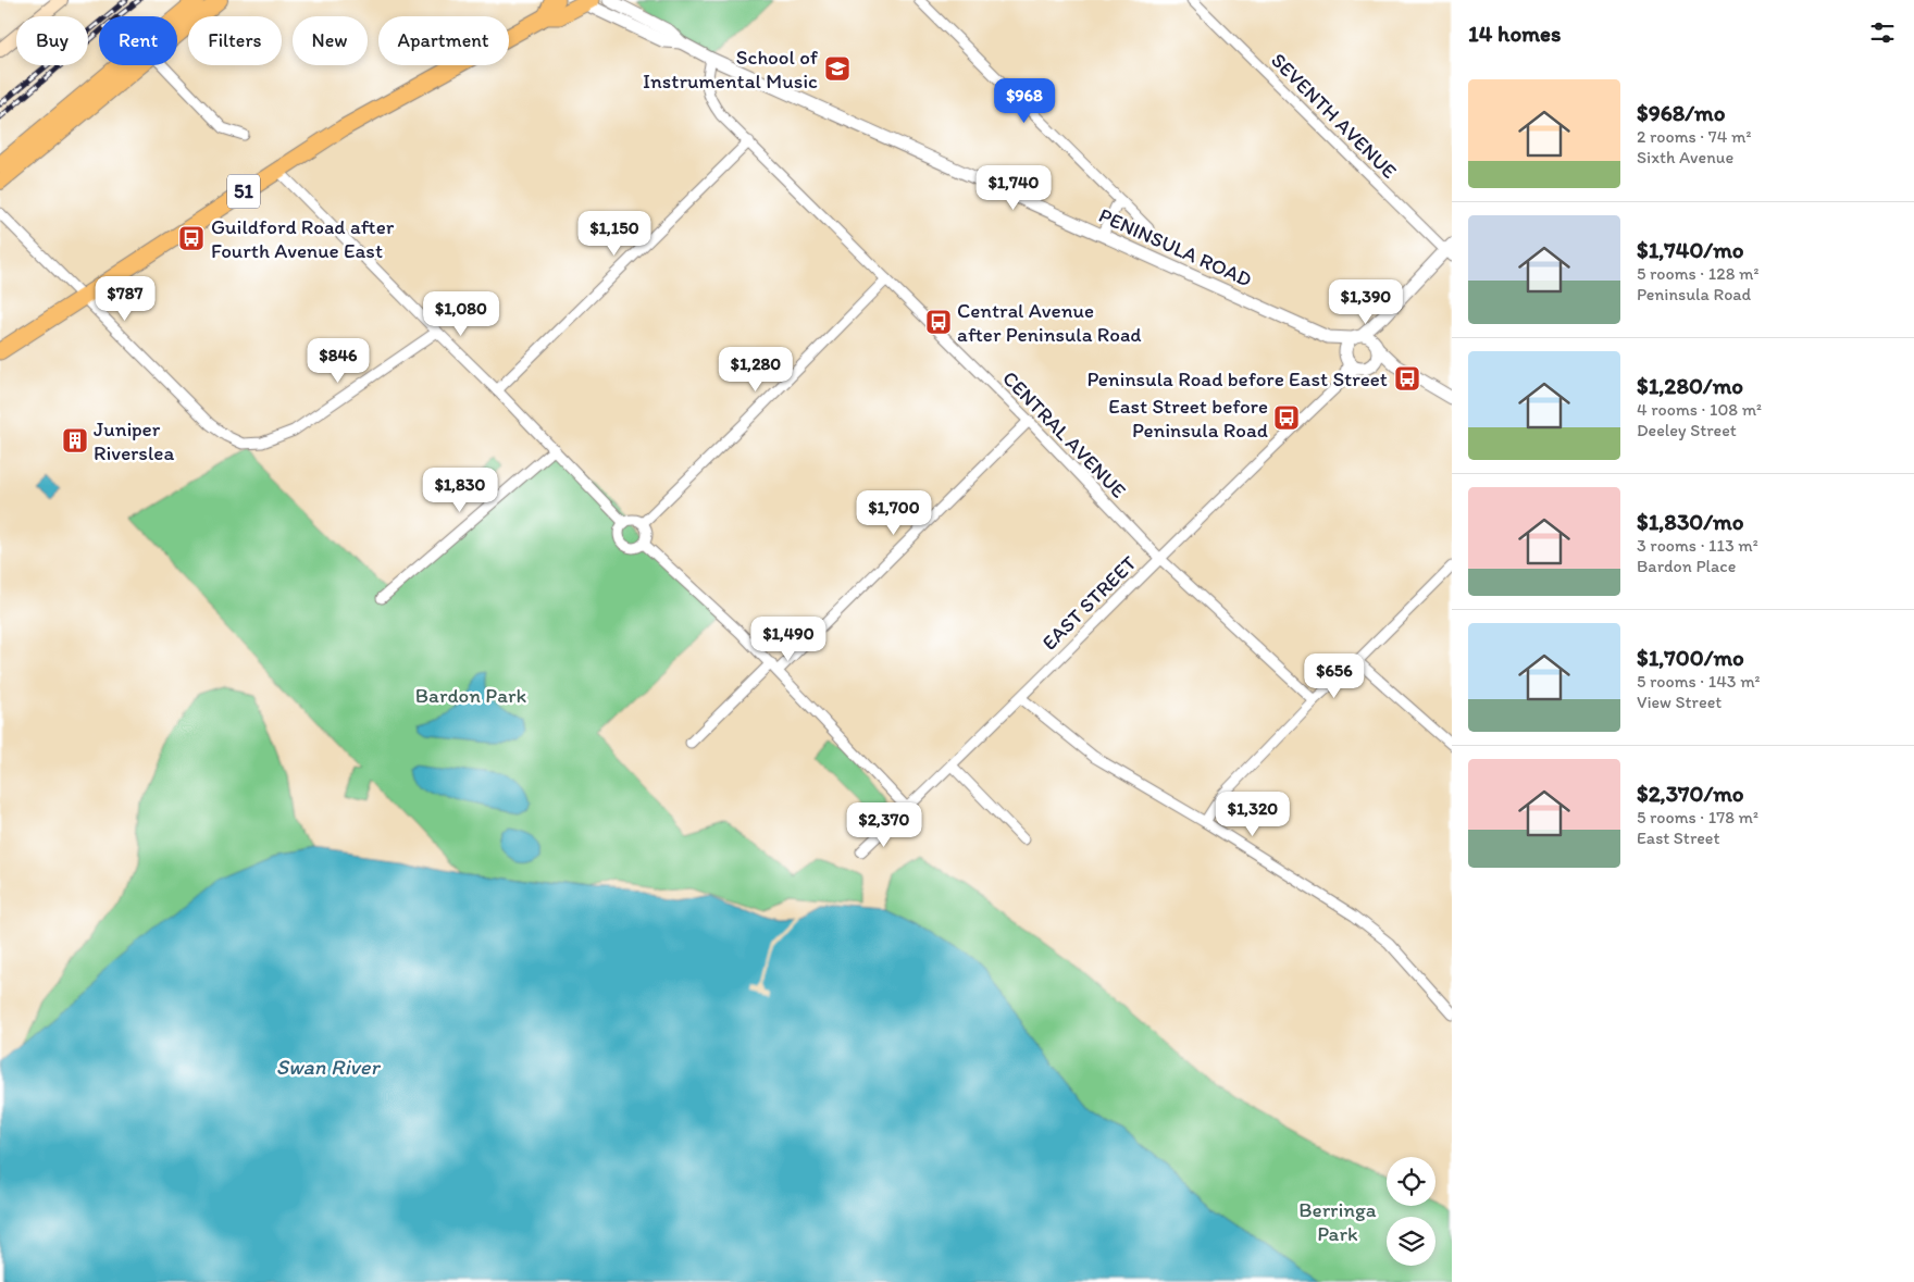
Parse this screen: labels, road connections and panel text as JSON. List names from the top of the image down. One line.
{"streets":{"highway":["51"],"street":["SEVENTH AVENUE","PENINSULA ROAD","CENTRAL AVENUE","EAST STREET"]},"crossings":[["51","PENINSULA ROAD"],["PENINSULA ROAD","CENTRAL AVENUE"],["PENINSULA ROAD","EAST STREET"],["CENTRAL AVENUE","EAST STREET"]],"water":["Swan River"],"parks":["Bardon Park","Berringa Park"],"places":{"school or university":["School of Instrumental Music"],"bus stop":["Guildford Road after Fourth Avenue East","Central Avenue after Peninsula Road","Peninsula Road before East Street","East Street before Peninsula Road"],"building":["Juniper Riverslea"]},"page":{"heading":"14 homes","chip":["Buy","Rent","Filters","New","Apartment"],"list":[{"name":"$968/mo","note":"2 rooms · 74 m² · Sixth Avenue"},{"name":"$1,740/mo","note":"5 rooms · 128 m² · Peninsula Road"},{"name":"$1,280/mo","note":"4 rooms · 108 m² · Deeley Street"},{"name":"$1,830/mo","note":"3 rooms · 113 m² · Bardon Place"},{"name":"$1,700/mo","note":"5 rooms · 143 m² · View Street"},{"name":"$2,370/mo","note":"5 rooms · 178 m² · East Street"}],"price":["$968","$1,740","$1,150","$787","$1,390","$1,080","$846","$1,280","$1,830","$1,700","$1,490","$656","$1,320","$2,370"]}}
